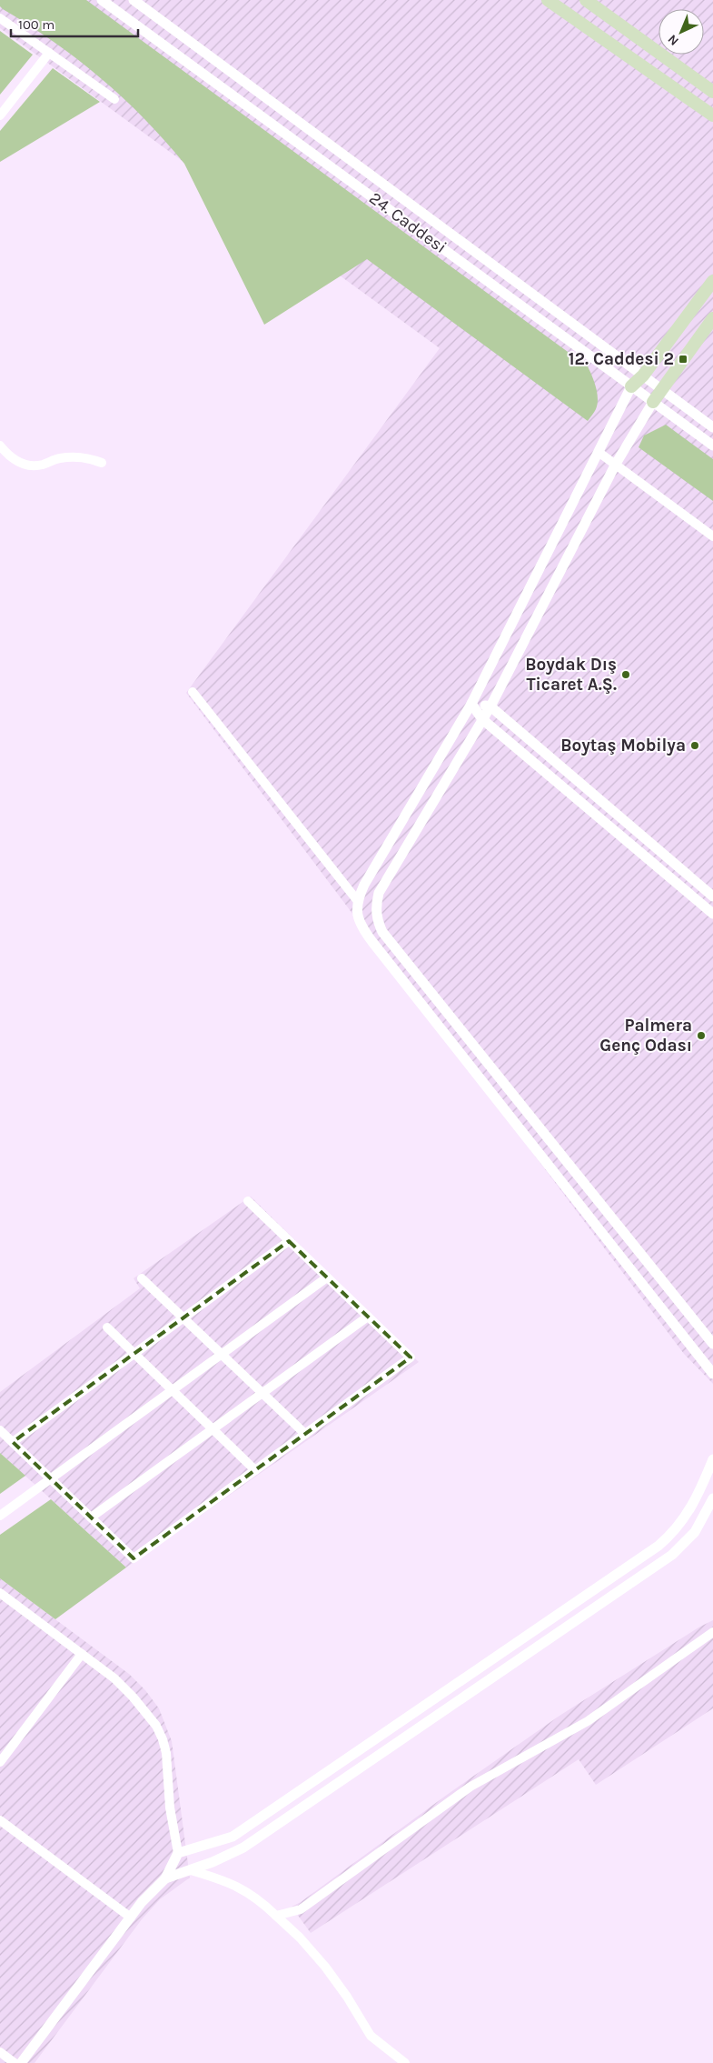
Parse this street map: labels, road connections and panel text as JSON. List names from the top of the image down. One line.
{"streets":{"street":["24. Caddesi"]},"places":{"transit":["12. Caddesi 2"],"other":["Boydak Dış Ticaret A.Ş.","Boytaş Mobilya","Palmera Genç Odası"]},"scale_bar":"100 m","north":"bottom left"}
